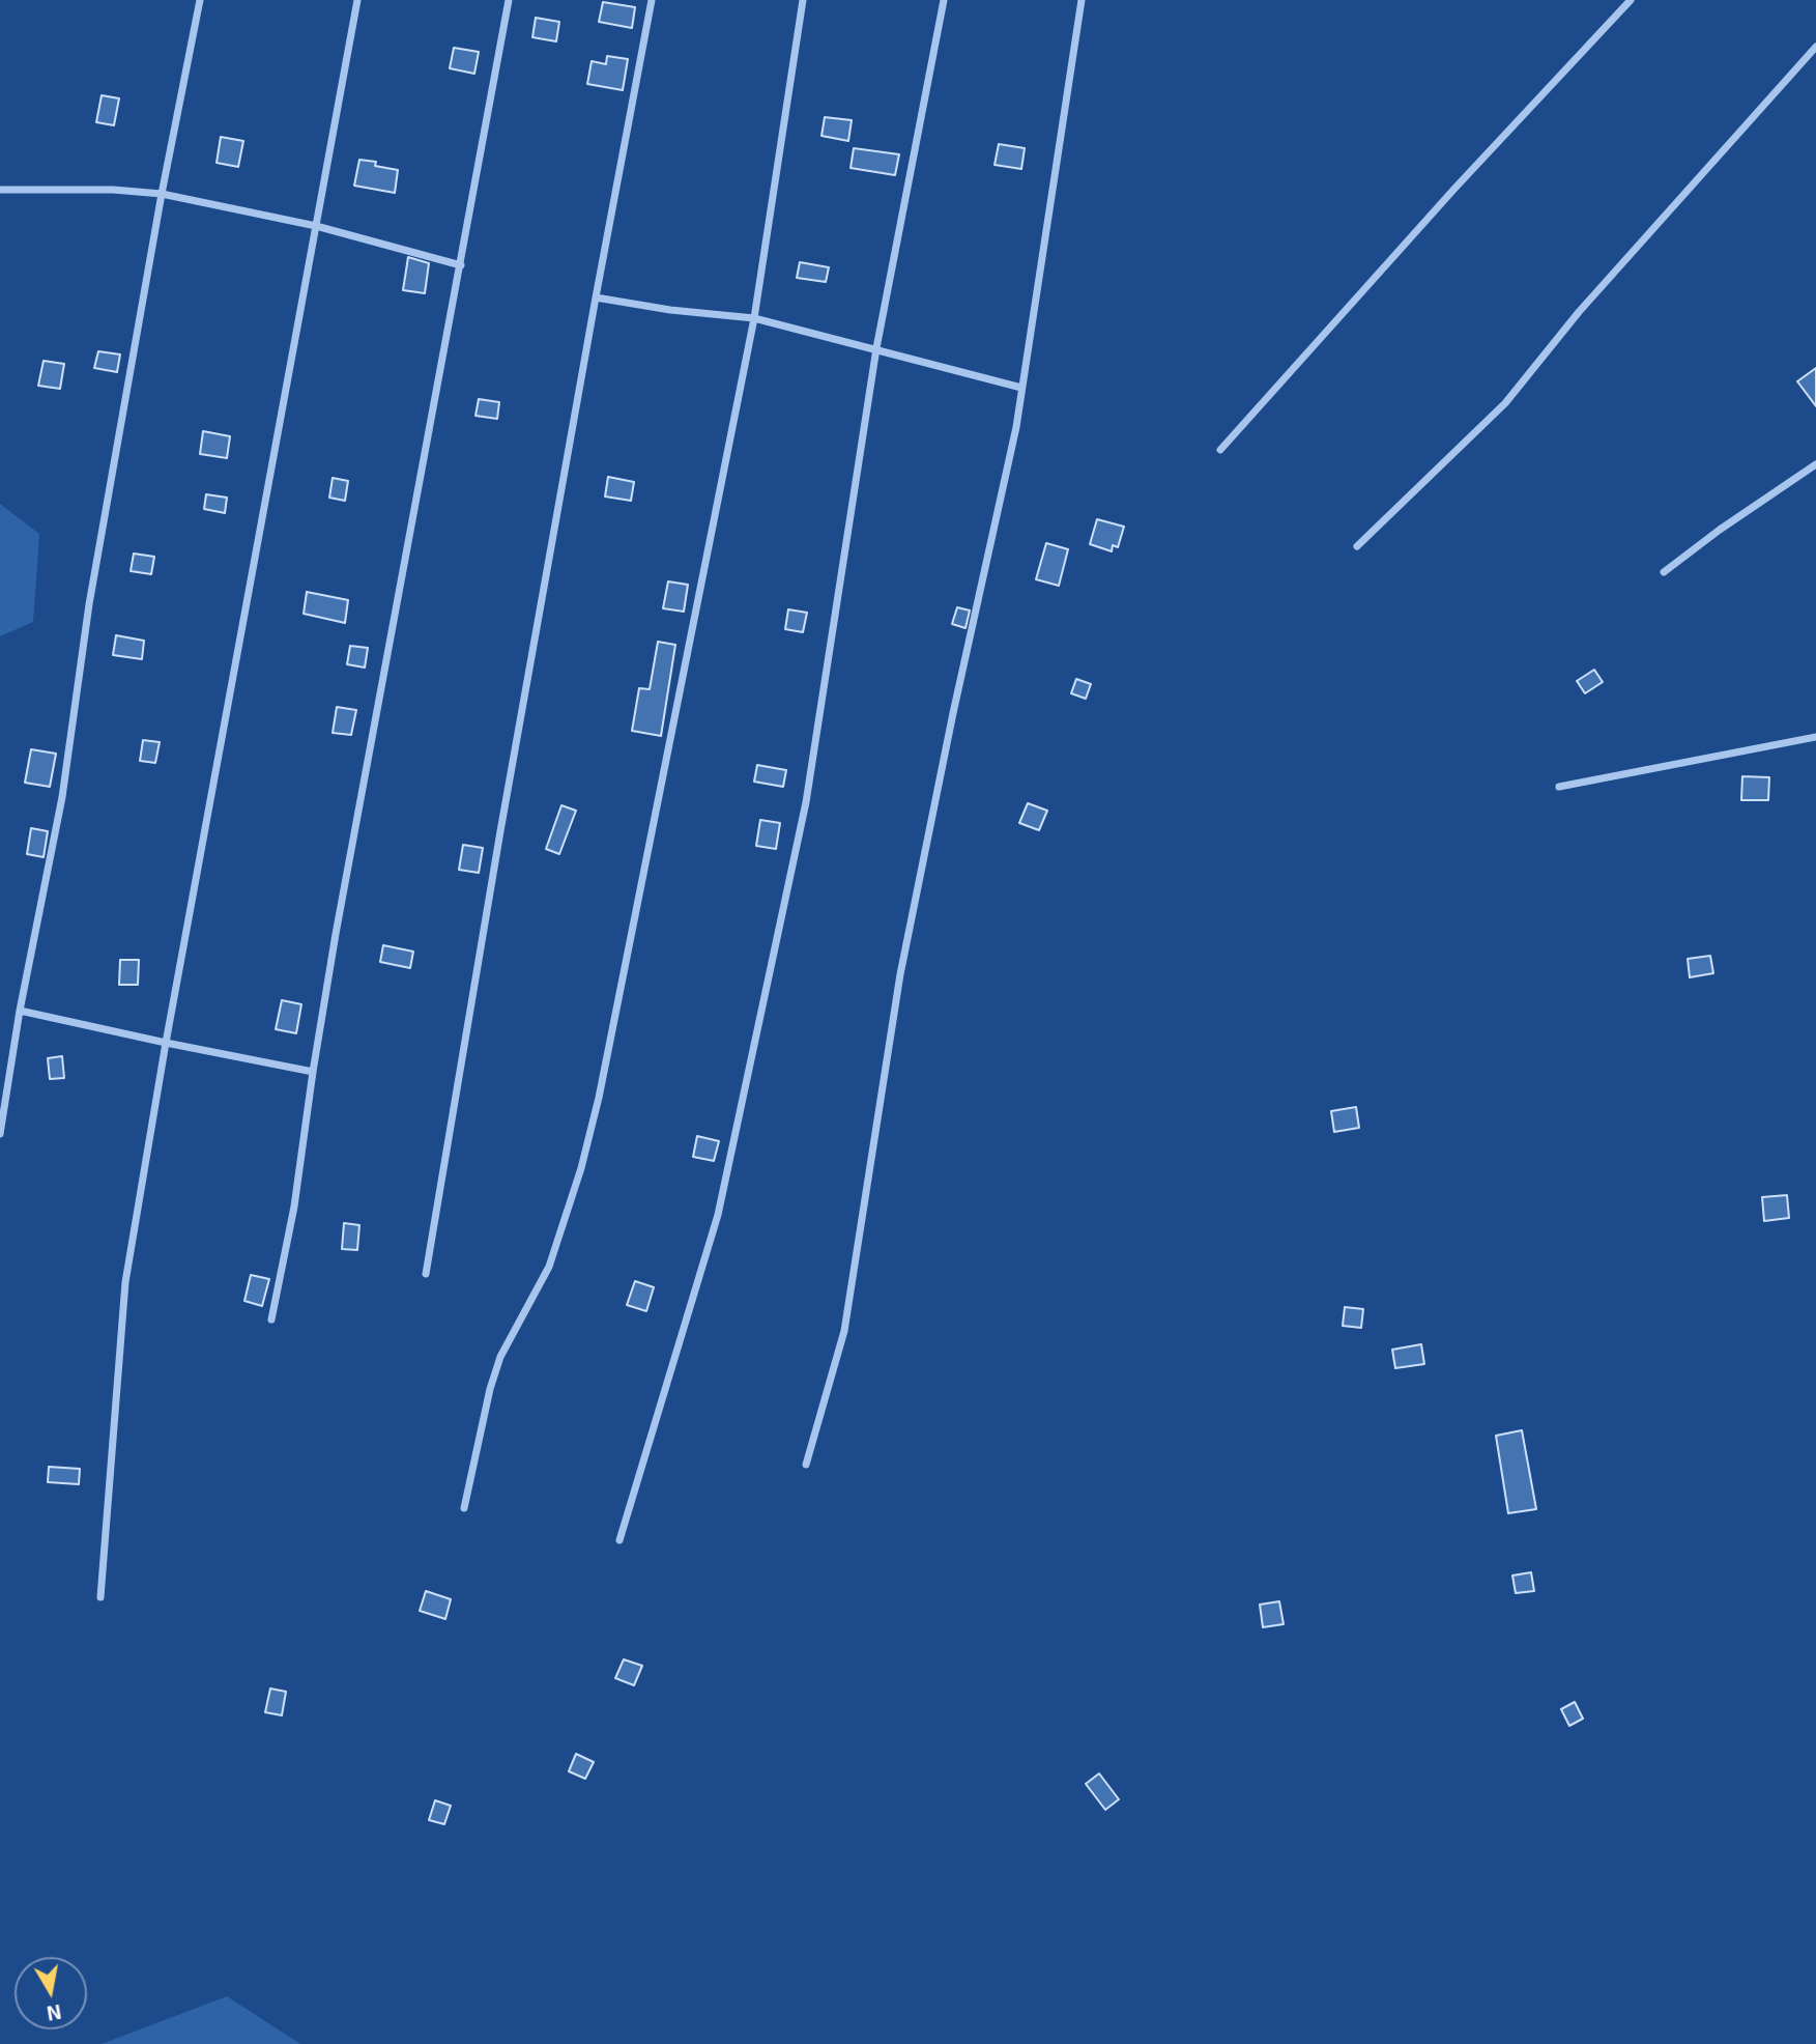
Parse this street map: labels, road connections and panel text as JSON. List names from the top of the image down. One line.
{"north":"bottom"}
